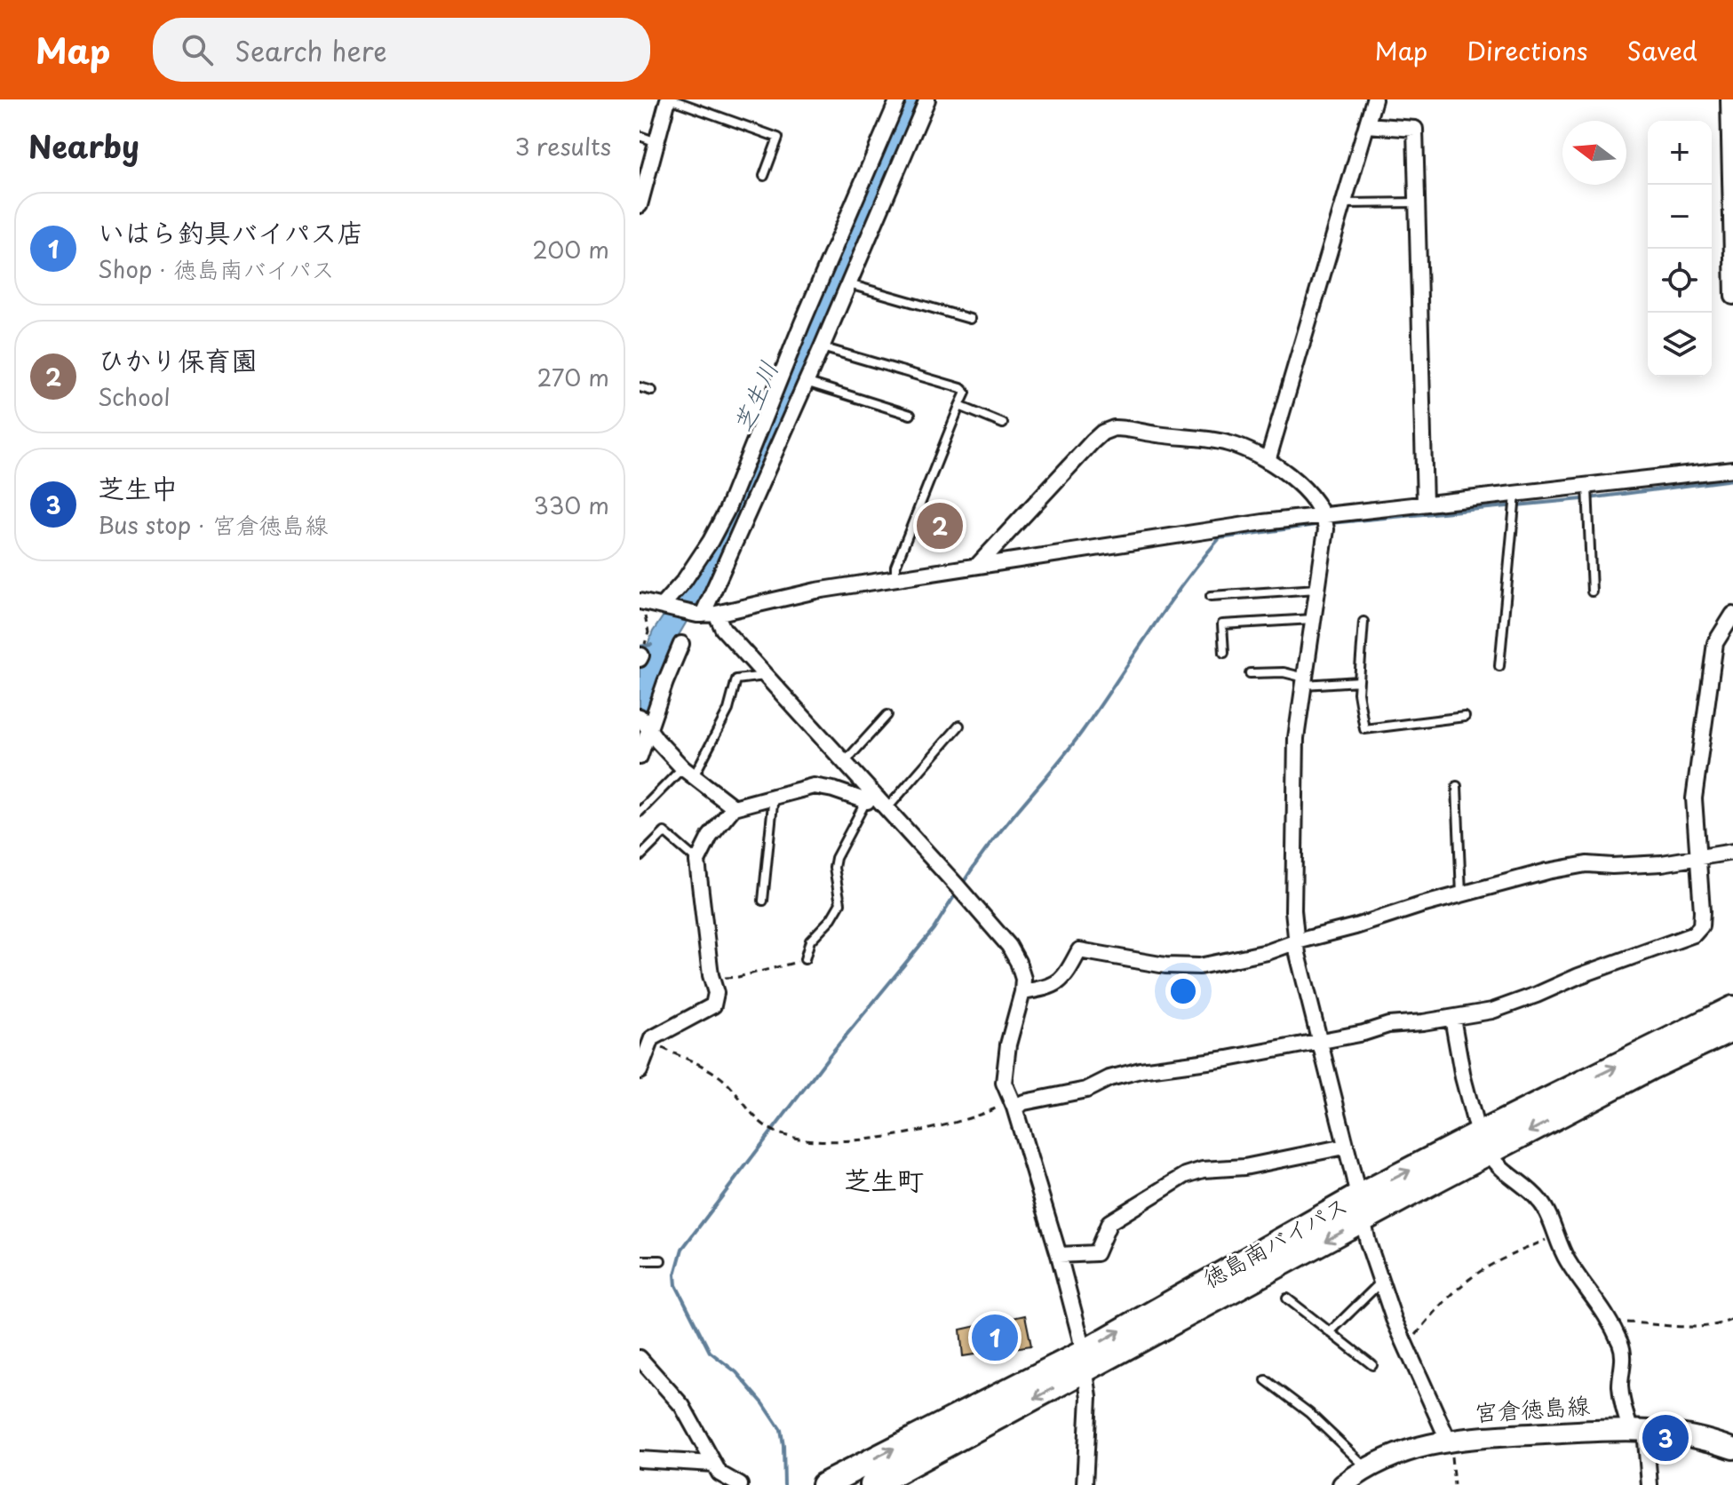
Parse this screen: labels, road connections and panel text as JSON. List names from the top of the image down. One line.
{"streets":{"highway":["徳島南バイパス"],"main road":["宮倉徳島線"]},"districts":["芝生町"],"water":["芝生川"],"north":"left","page":{"header":"Map","search":"Search here","nav":["Map","Directions","Saved"],"heading":["Nearby","3 results"],"map_buttons":["+","−"],"list":[{"mark":"1","name":"いはら釣具バイパス店","note":"Shop · 徳島南バイパス","value":"200 m"},{"mark":"2","name":"ひかり保育園","note":"School","value":"270 m"},{"mark":"3","name":"芝生中","note":"Bus stop · 宮倉徳島線","value":"330 m"}],"pins":["2","1","3"]}}
